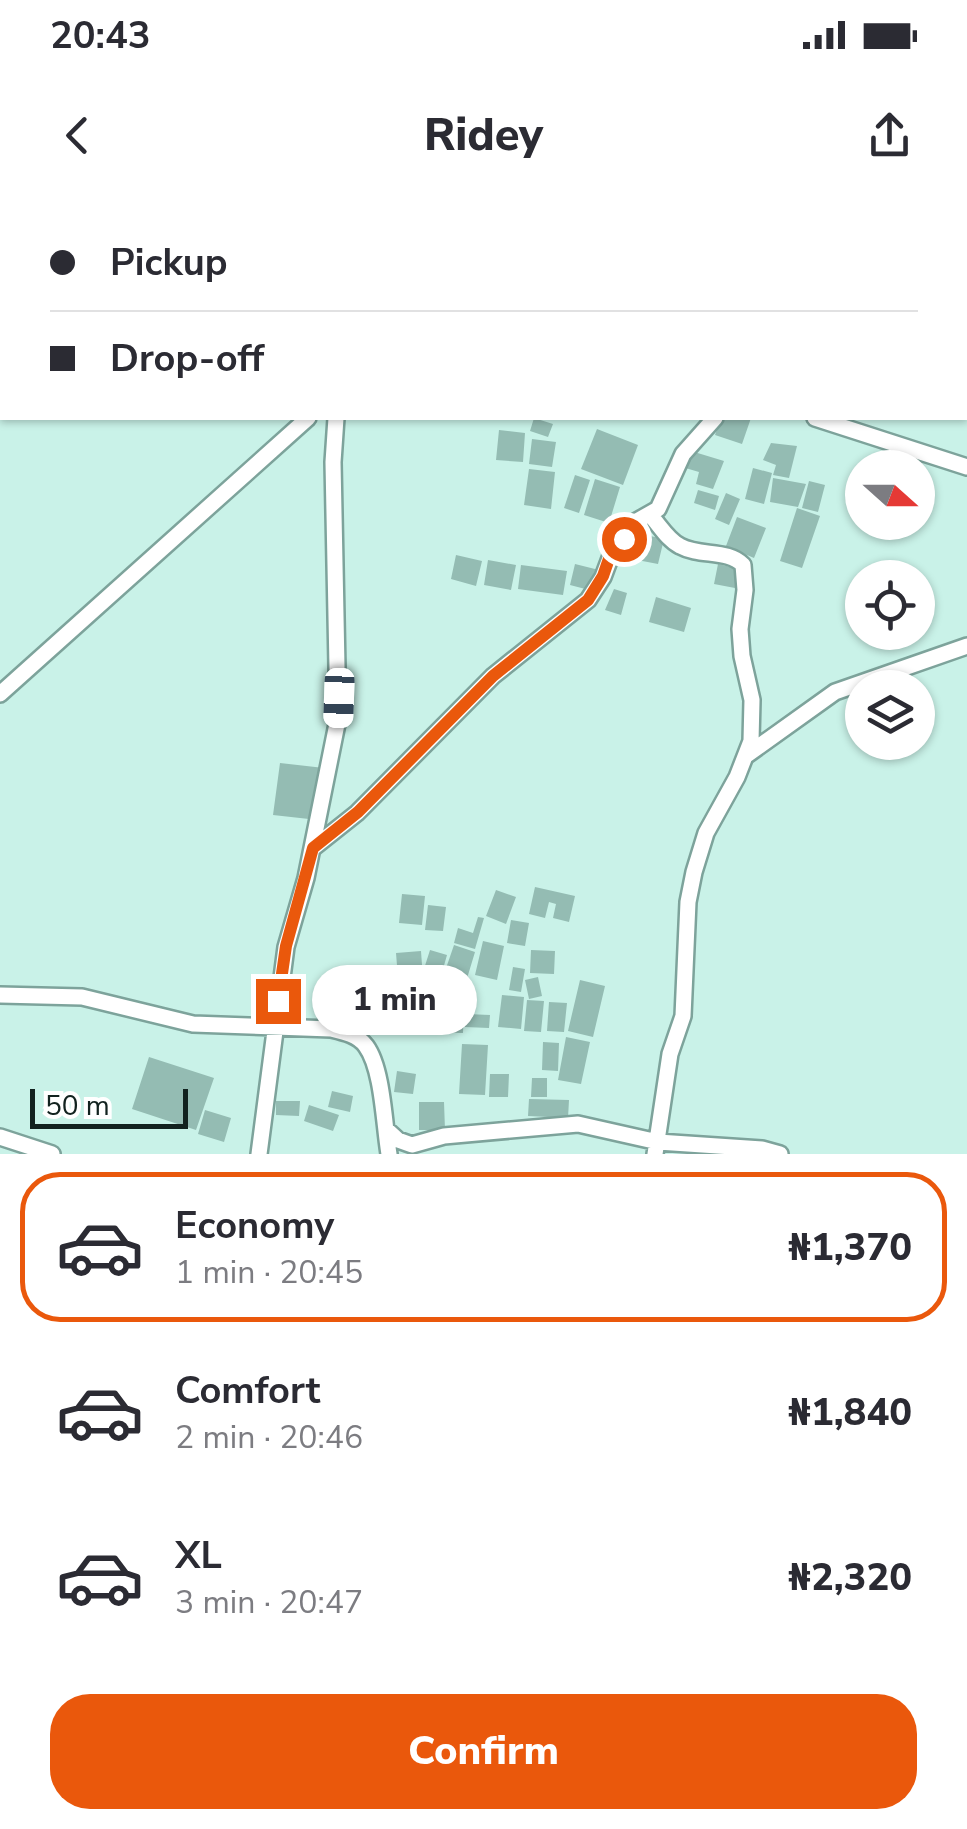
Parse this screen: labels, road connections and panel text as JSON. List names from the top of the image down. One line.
{"scale_bar":"50 m","north":"right","page":{"status":"20:43","header":"Ridey","banner":["Pickup","Drop-off"],"bubble":"1 min","scale":"50 m","list":[{"name":"Economy","note":"1 min · 20:45","value":"₦1,370"},{"name":"Comfort","note":"2 min · 20:46","value":"₦1,840"},{"name":"XL","note":"3 min · 20:47","value":"₦2,320"}],"buttons":"Confirm"}}
